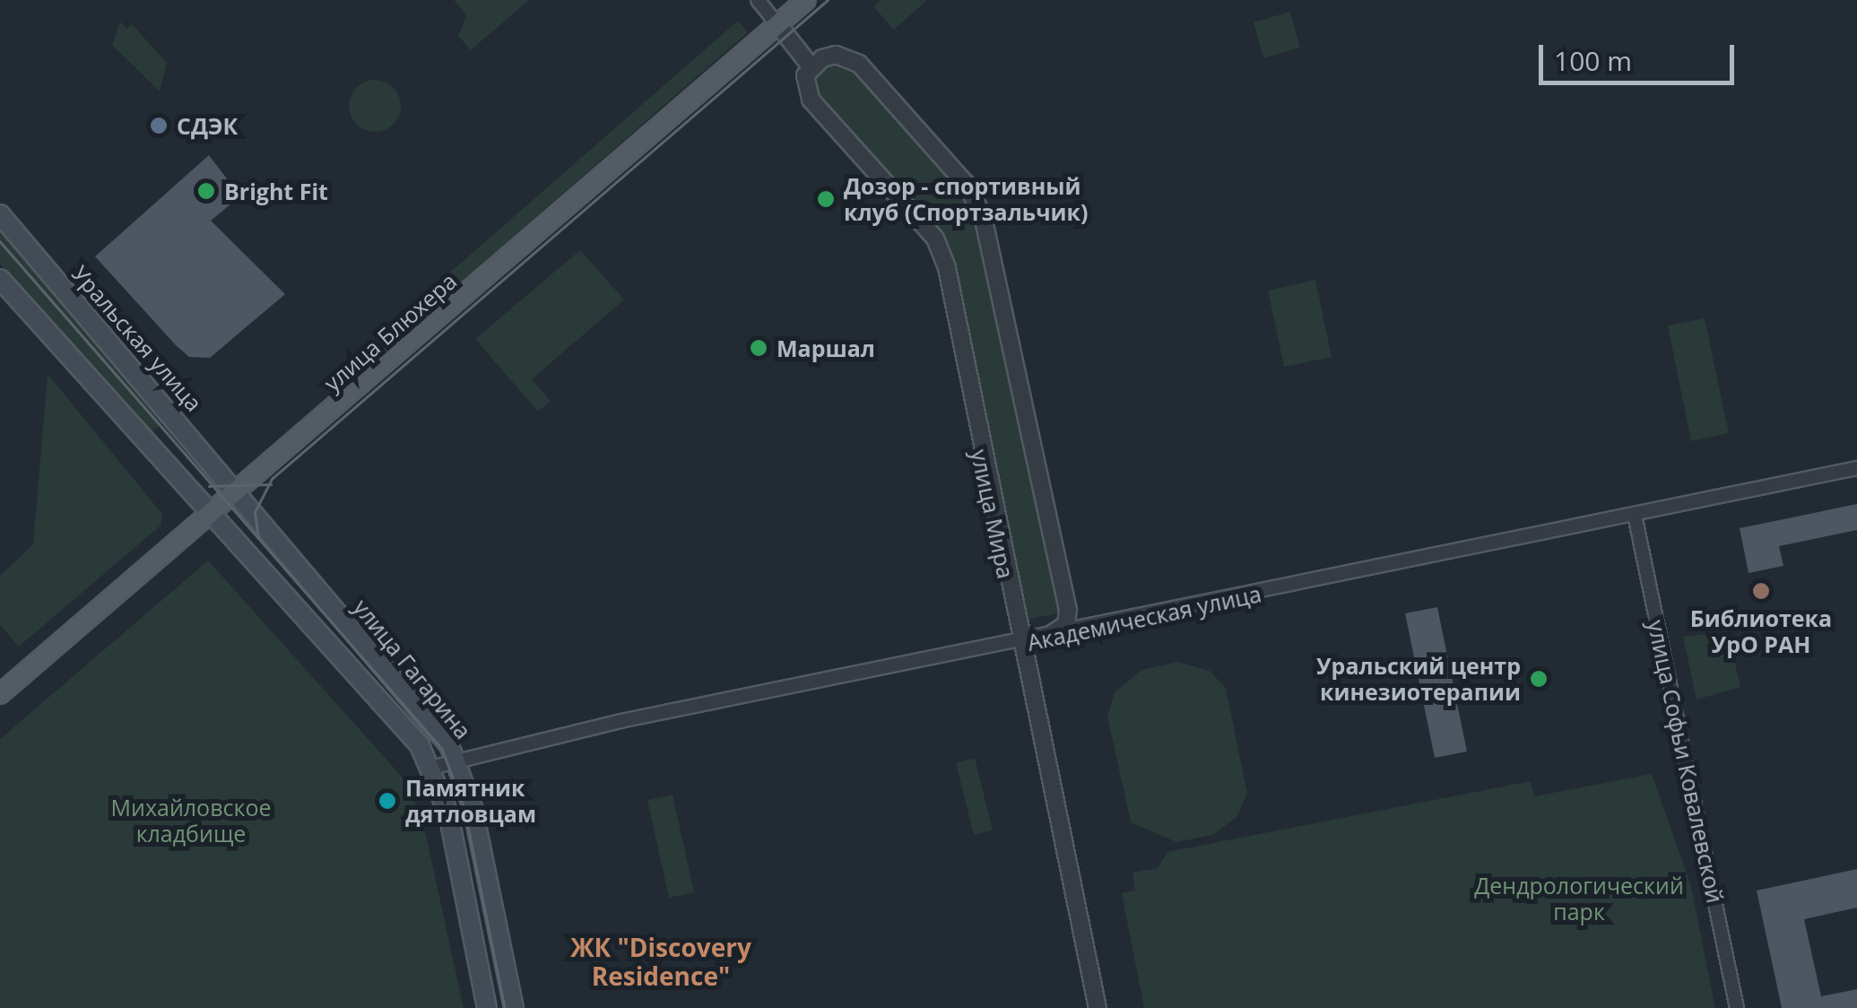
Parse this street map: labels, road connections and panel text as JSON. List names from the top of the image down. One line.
{"streets":{"main road":["улица Блюхера","Уральская улица","улица Гагарина"],"street":["улица Мира","Академическая улица","улица Софьи Ковалевской"]},"crossings":[["улица Блюхера","Уральская улица"],["улица Блюхера","улица Гагарина"],["Уральская улица","улица Гагарина"],["улица Мира","Академическая улица"],["Академическая улица","улица Гагарина"],["Академическая улица","улица Софьи Ковалевской"]],"districts":["ЖК \"Discovery Residence\""],"parks":["Михайловское кладбище","Дендрологический парк"],"places":["СДЭК","Bright Fit","Дозор - спортивный клуб (Спортзальчик)","Маршал","Библиотека УрО РАН","Уральский центр кинезиотерапии","Памятник дятловцам"],"scale_bar":"100 m"}
